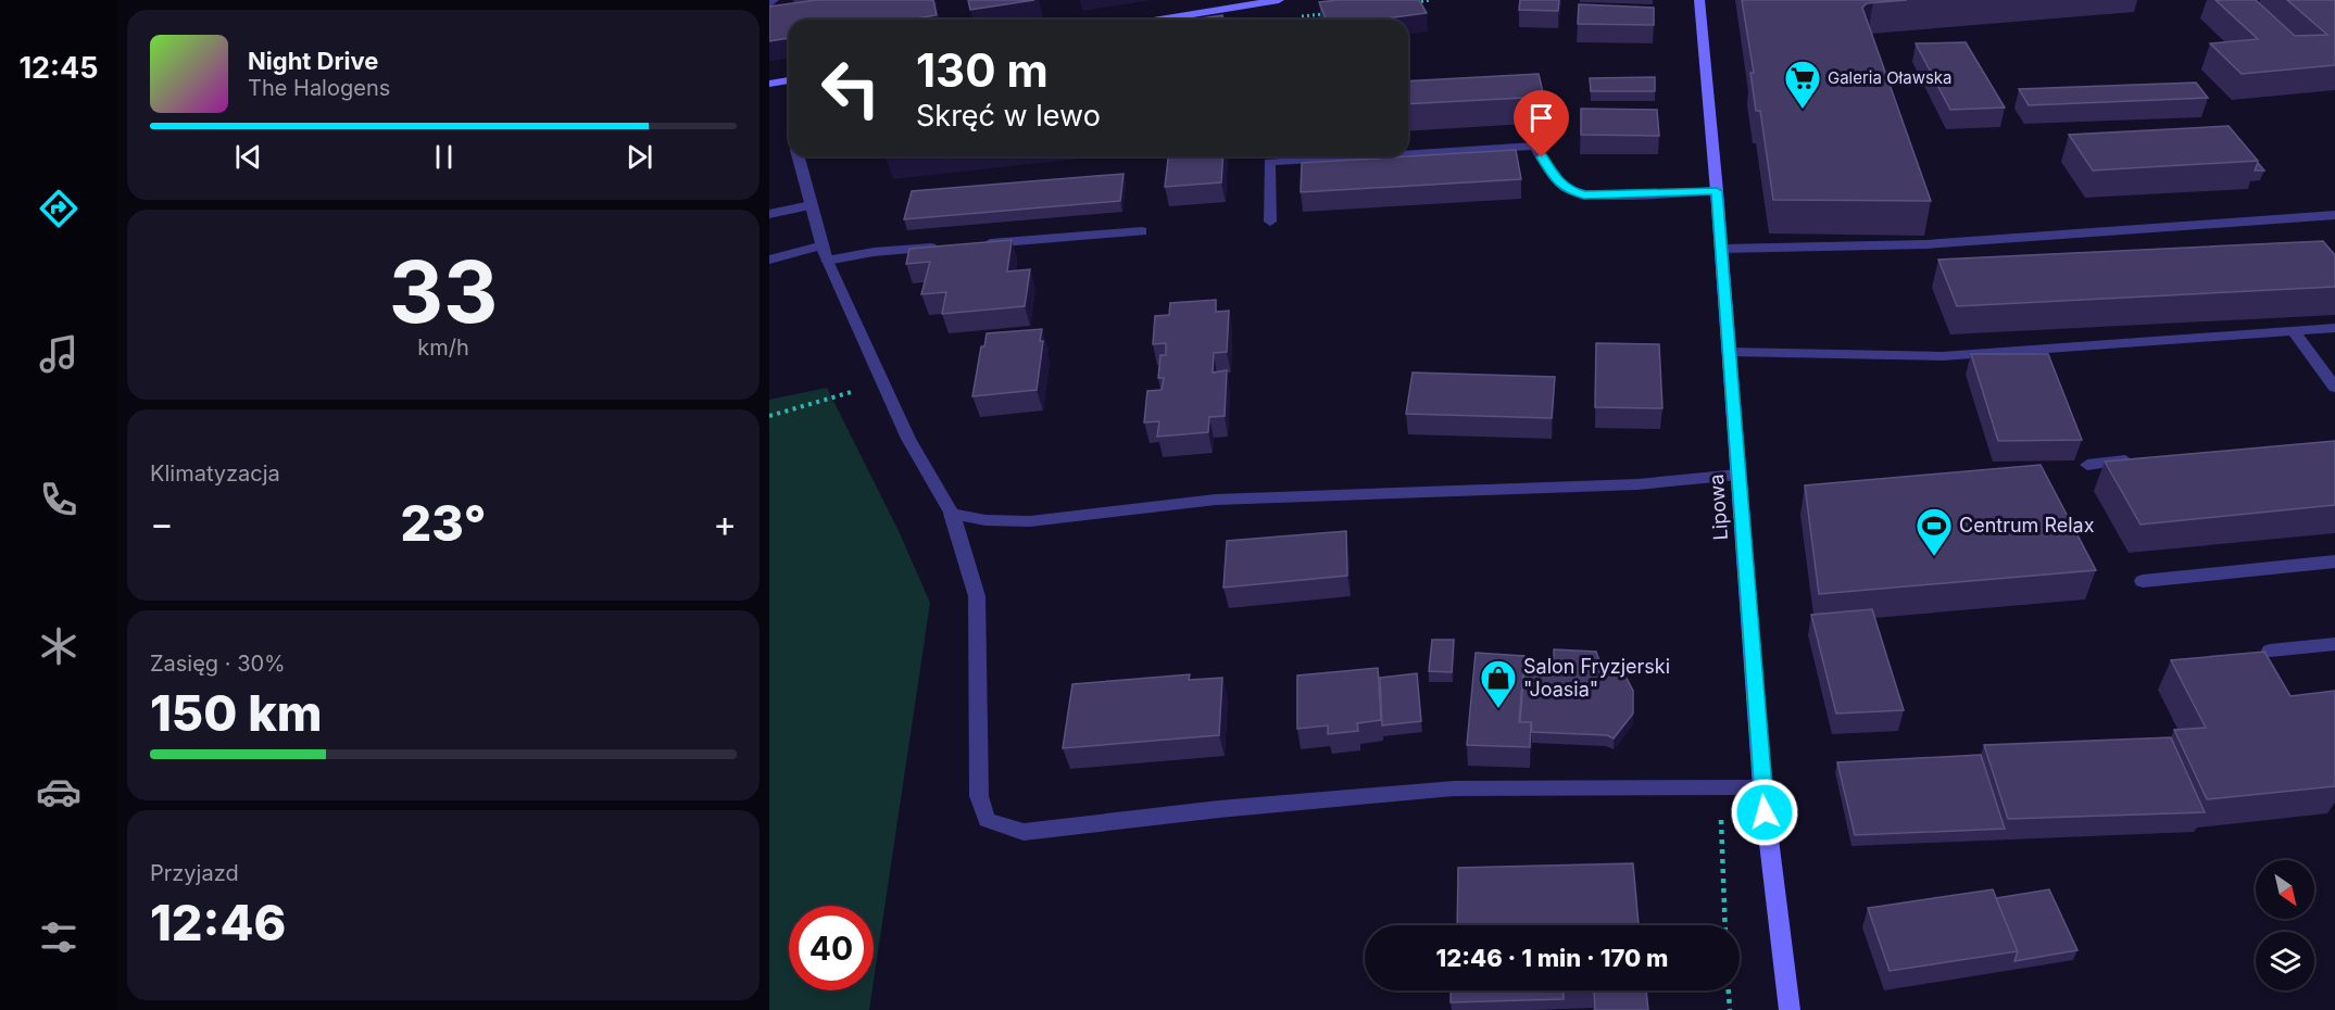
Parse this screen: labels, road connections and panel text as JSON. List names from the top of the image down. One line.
{"streets":{"street":["Lipowa"]},"places":{"supermarket":["Galeria Oławska"],"sports":["Centrum Relax"],"shop":["Salon Fryzjerski \"Joasia\""]},"north":"bottom right","page":{"tabs":"12:45","turn":["130 m","Skręć w lewo"],"song":["Night Drive","The Halogens"],"tile":[["33","km/h"],"Klimatyzacja",["Zasięg · 30%","150 km"],["Przyjazd","12:46"]],"heat":["−","23°","+"],"limit":"40","trip":"12:46 · 1 min · 170 m"}}
